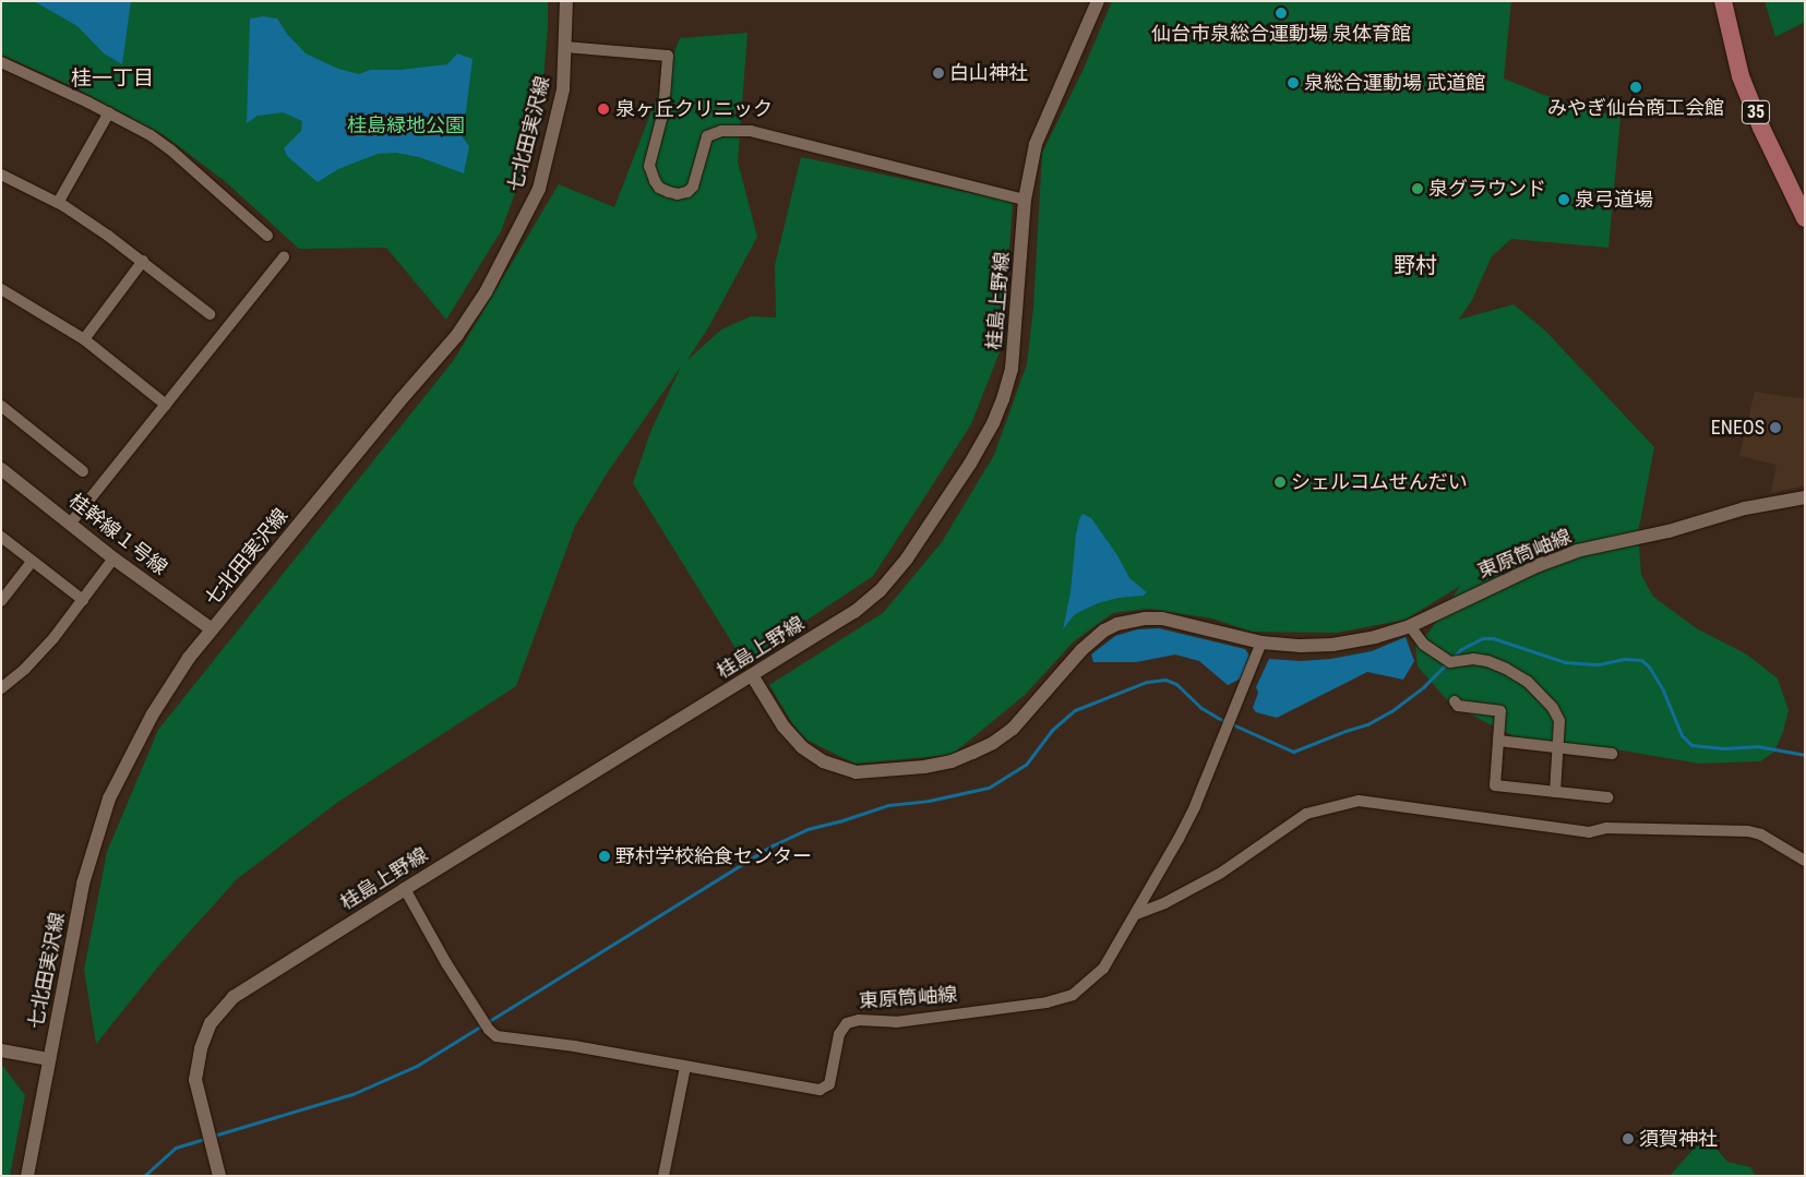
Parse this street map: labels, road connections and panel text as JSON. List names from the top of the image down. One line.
{"streets":{"main road":["35"],"street":["七北田実沢線","桂島上野線","桂幹線１号線","東原筒岫線"]},"crossings":[["七北田実沢線","桂幹線１号線"],["桂島上野線","東原筒岫線"]],"districts":["桂一丁目","野村"],"parks":["桂島緑地公園"],"places":["仙台市泉総合運動場 泉体育館","白山神社","泉総合運動場 武道館","みやぎ仙台商工会館","泉ヶ丘クリニック","泉グラウンド","泉弓道場","ENEOS","シェルコムせんだい","野村学校給食センター","須賀神社"]}
